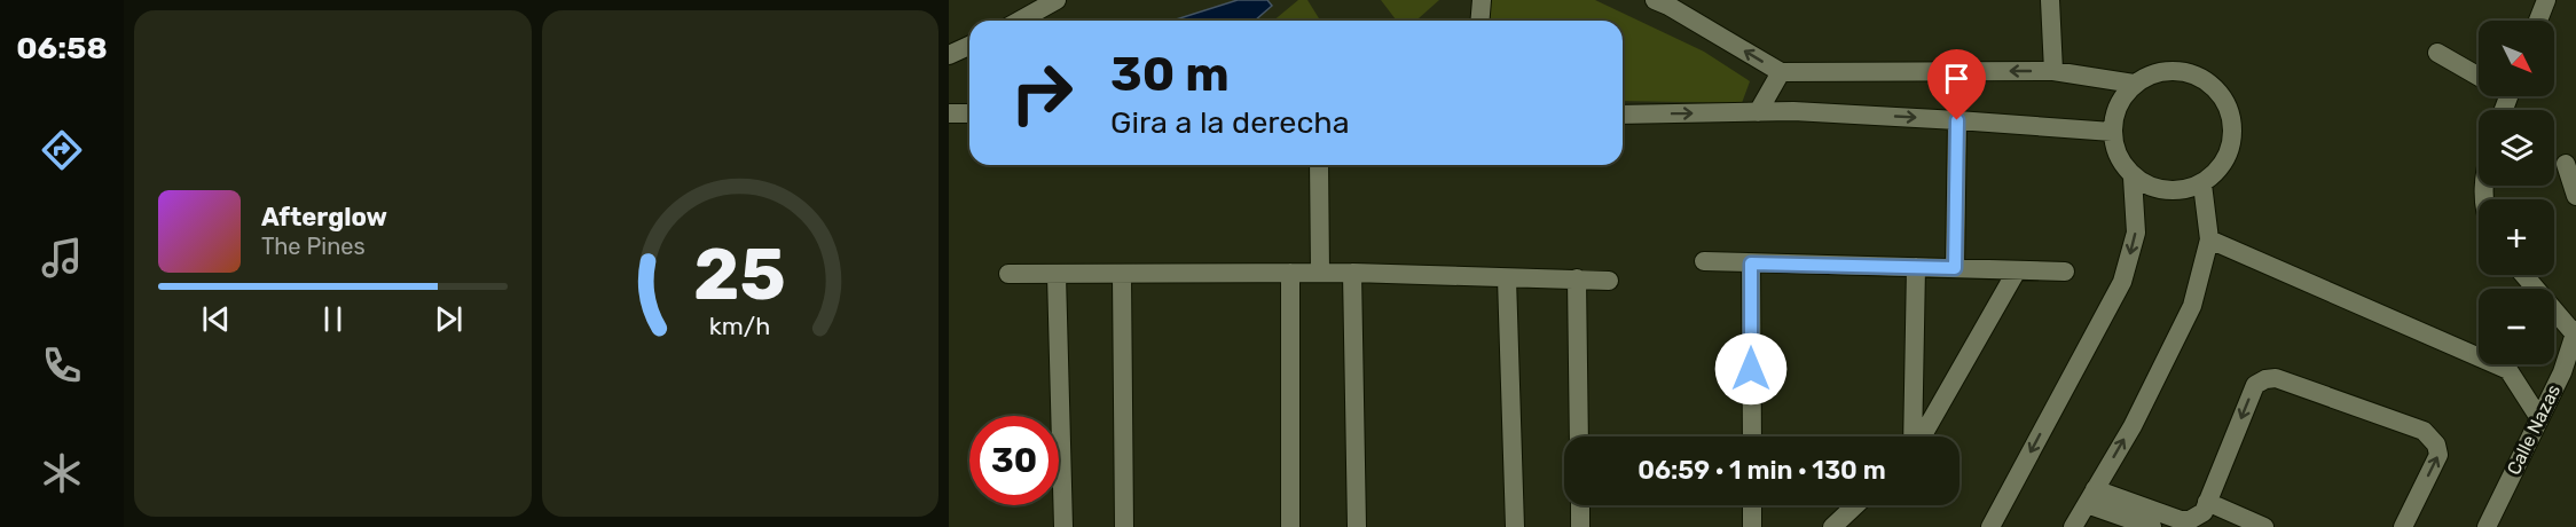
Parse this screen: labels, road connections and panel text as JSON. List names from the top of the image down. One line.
{"streets":{"street":["Calle Nazas"]},"north":"bottom right","page":{"tabs":"06:58","map_buttons":["+","−"],"turn":["30 m","Gira a la derecha"],"song":["Afterglow","The Pines"],"limit":"30","trip":"06:59 · 1 min · 130 m","gauge":["25","km/h"]}}
